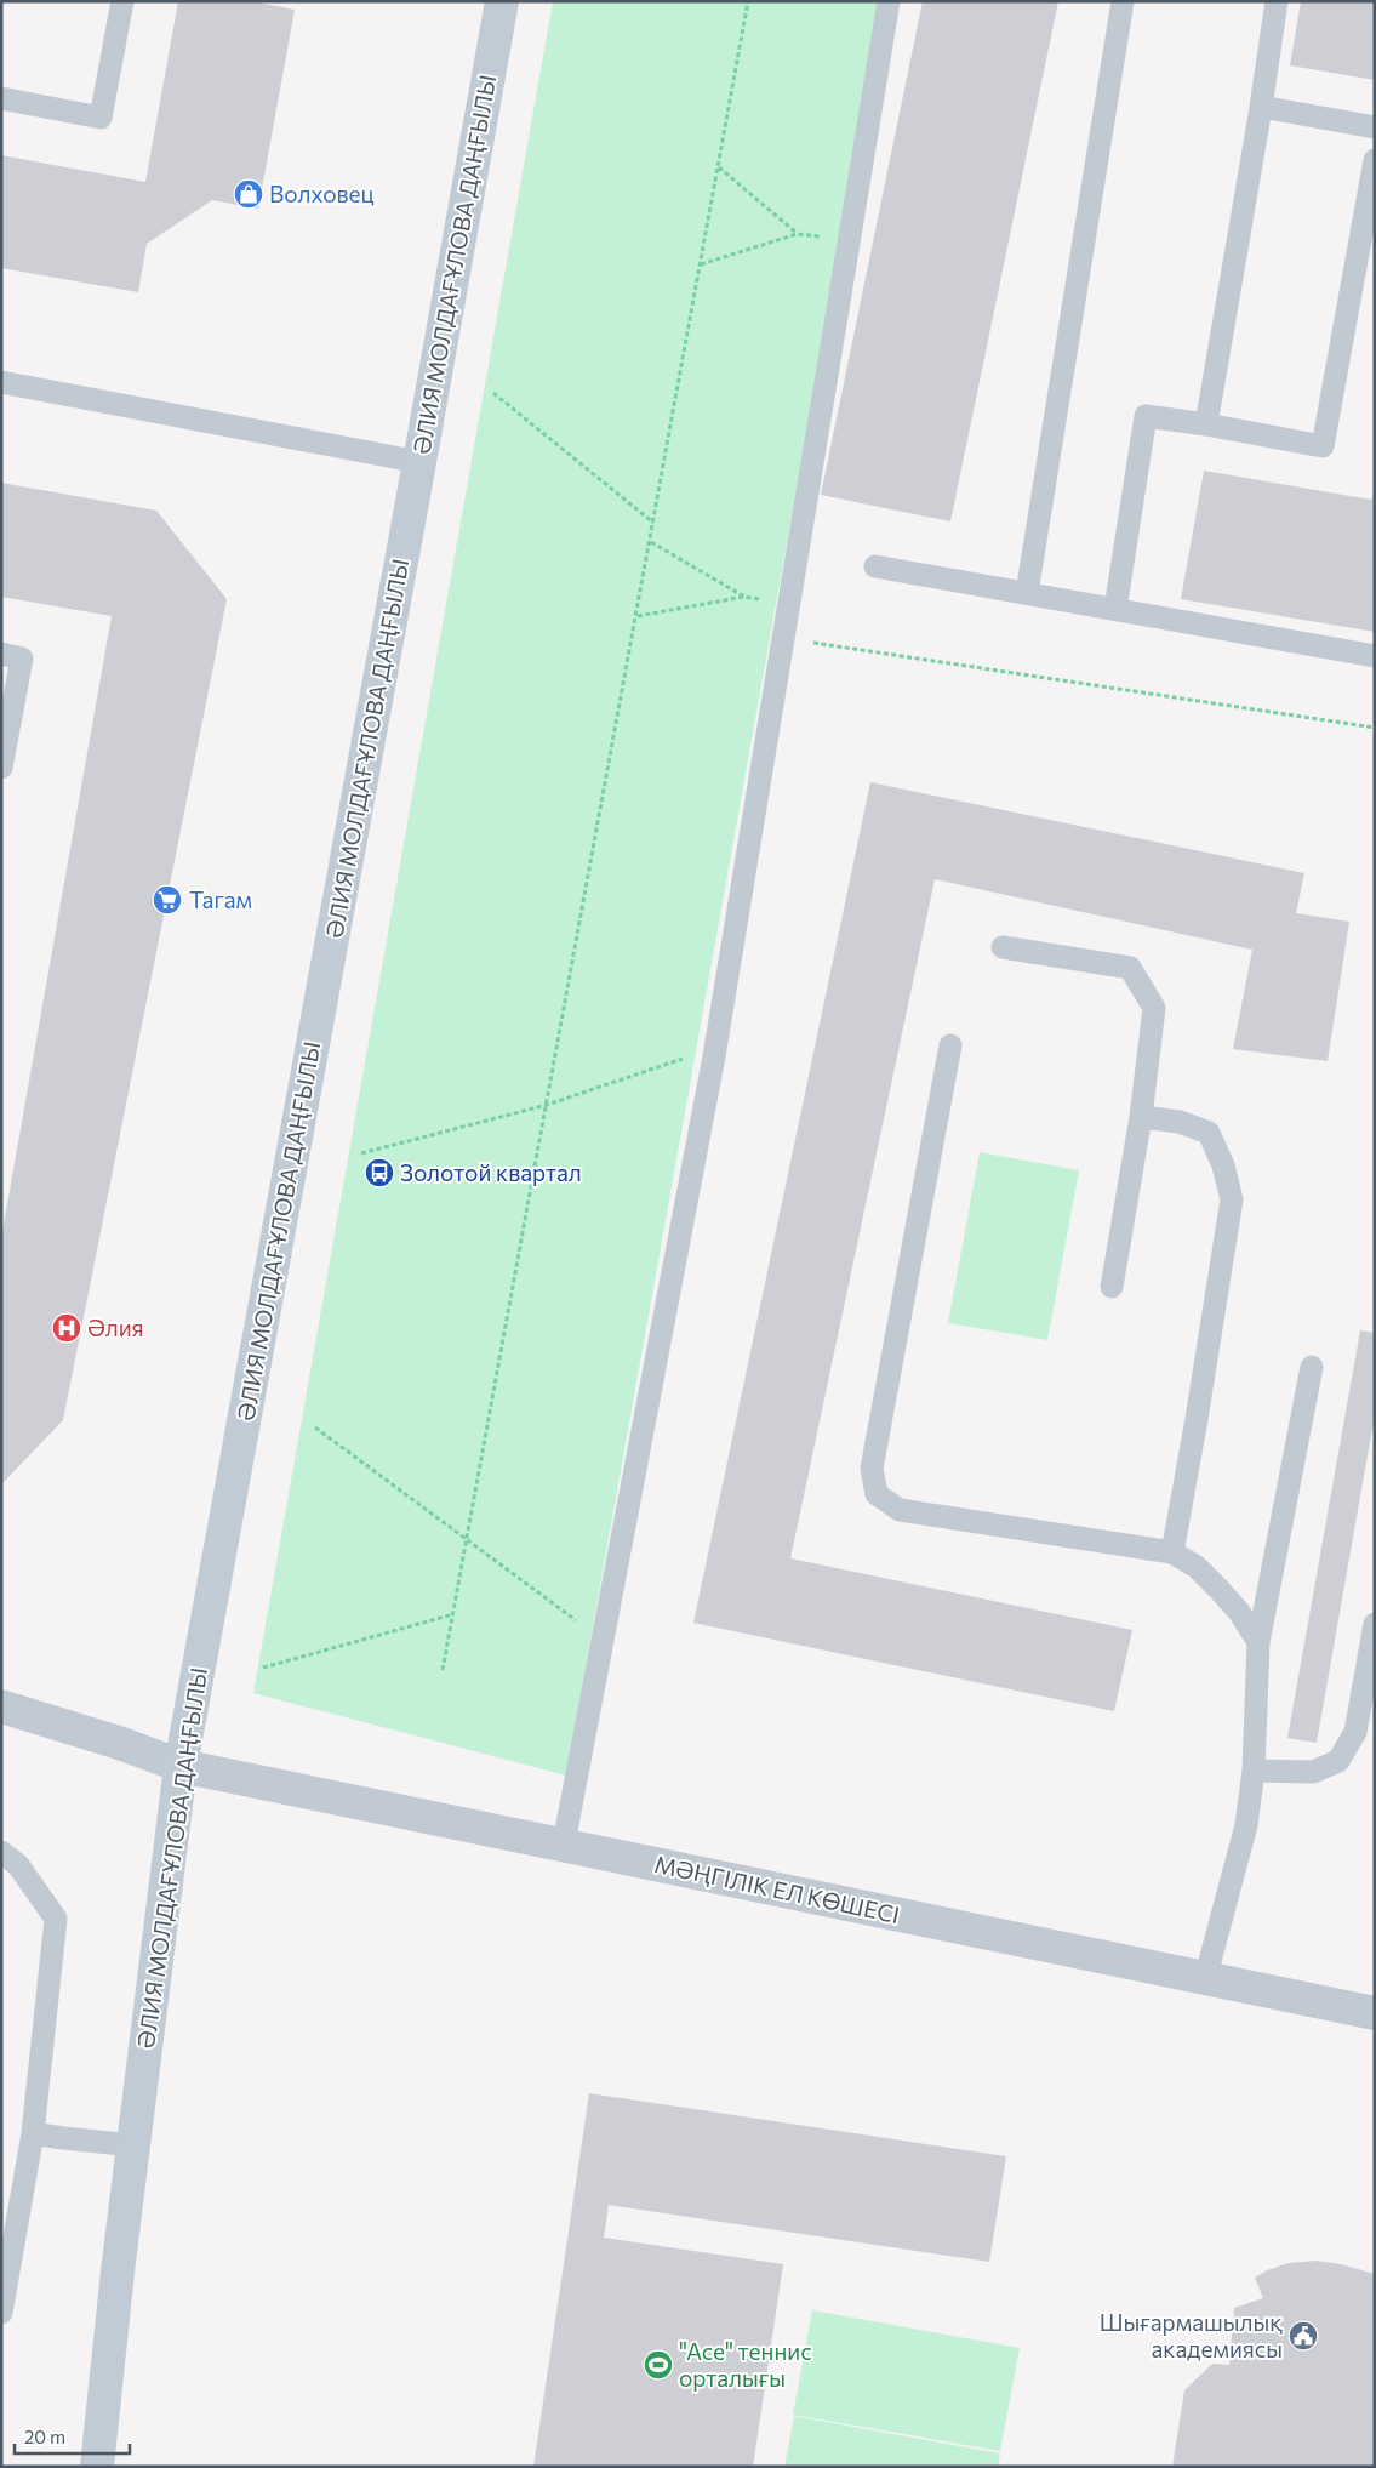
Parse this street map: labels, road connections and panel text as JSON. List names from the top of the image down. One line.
{"streets":{"main road":["ӘЛИЯ МОЛДАҒҰЛОВА ДАҢҒЫЛЫ"],"street":["МӘҢГІЛІК ЕЛ КӨШЕСІ"]},"crossings":[["ӘЛИЯ МОЛДАҒҰЛОВА ДАҢҒЫЛЫ","МӘҢГІЛІК ЕЛ КӨШЕСІ"]],"places":{"shop":["Волховец"],"supermarket":["Тагам"],"bus stop":["Золотой квартал"],"hospital":["Әлия"],"public building":["Шығармашылық академиясы"],"sports":["\"Ace\" теннис орталығы"]},"scale_bar":"20 m"}
